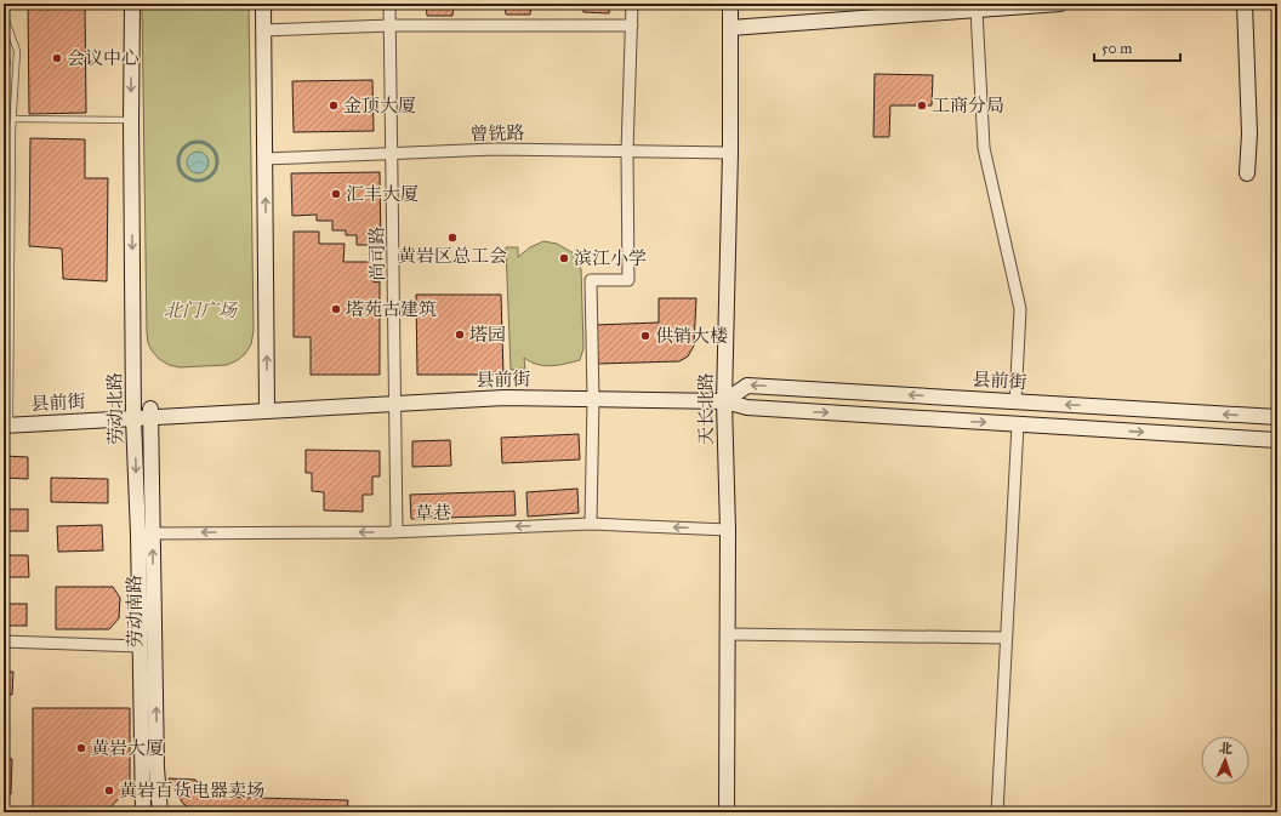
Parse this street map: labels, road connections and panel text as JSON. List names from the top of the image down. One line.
{"streets":{"street":["曾铣路","尚司路","县前街","劳动北路","天长北路","草巷","劳动南路"]},"crossings":[["曾铣路","尚司路"],["曾铣路","天长北路"],["尚司路","县前街"],["尚司路","草巷"],["县前街","劳动北路"],["县前街","天长北路"],["县前街","劳动南路"],["劳动北路","草巷"],["劳动北路","劳动南路"],["天长北路","草巷"],["草巷","劳动南路"]],"one_way":["劳动北路","草巷","劳动南路"],"parks":["北门广场"],"places":["会议中心","金顶大厦","工商分局","汇丰大厦","黄岩区总工会","滨江小学","塔苑古建筑","塔园","供销大楼","黄岩大厦","黄岩百货电器卖场"],"scale_bar":"50 m","north":"top"}
